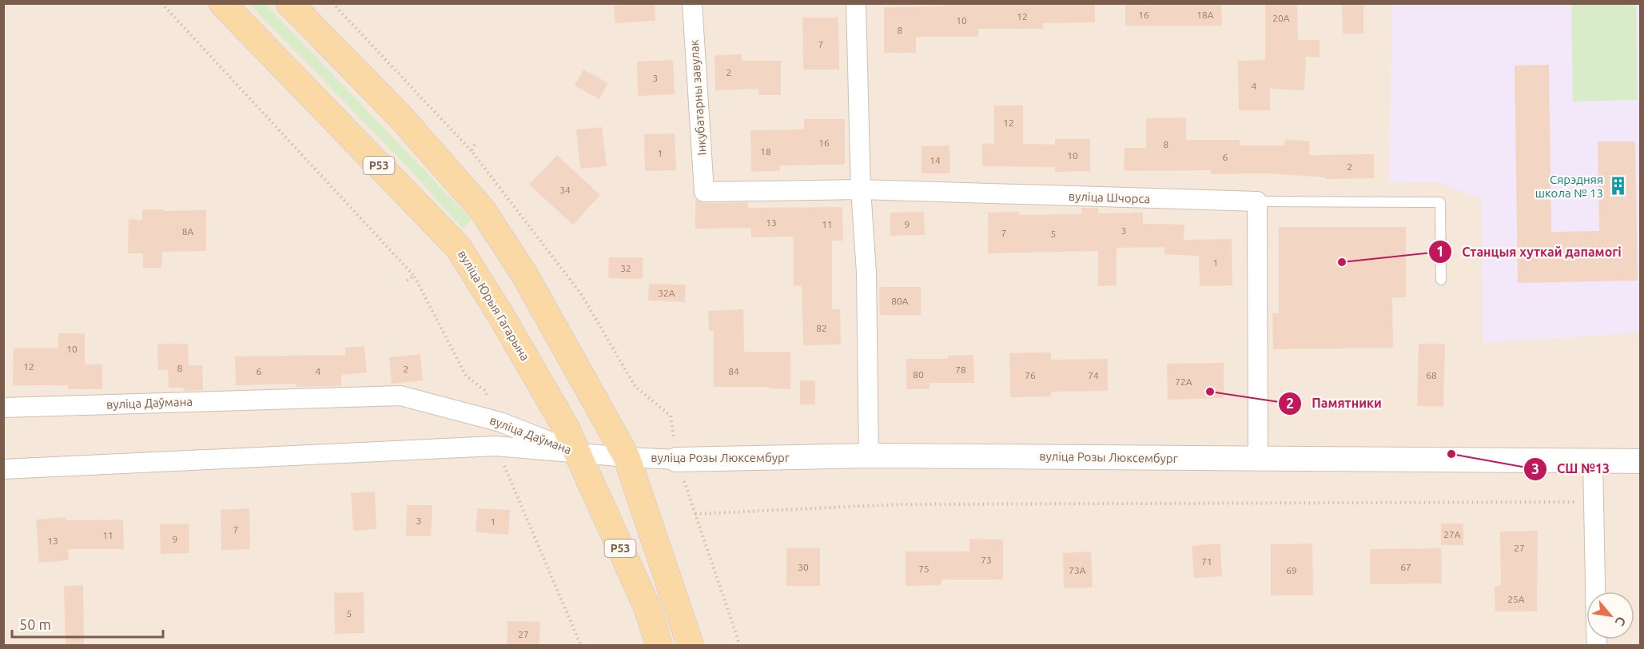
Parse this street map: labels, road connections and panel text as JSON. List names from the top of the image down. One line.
{"streets":{"main road":["Р53","вуліца Юрыя Гагарына"],"street":["Інкубатарны завулак","вуліца Шчорса","вуліца Даўмана","вуліца Розы Люксембург"]},"crossings":[["Інкубатарны завулак","вуліца Шчорса"],["Р53","вуліца Розы Люксембург"],["вуліца Юрыя Гагарына","вуліца Даўмана"],["вуліца Юрыя Гагарына","вуліца Розы Люксембург"],["вуліца Даўмана","вуліца Розы Люксембург"]],"places":{"building":["Сярэдняя школа № 13"],"other":["Станцыя хуткай дапамогі","Памятники","СШ №13"]},"house_numbers":["16","18А","12","20А","10","8","7","2","3","4","12","16","8","18","1","10","6","14","2","34","13","11","9","3","8А","7","5","1","32","32А","80А","82","10","12","8","2","78","6","4","84","80","76","74","68","72А","3","1","7","27А","11","9","13","27","73","71","30","67","75","73А","69","25А","5","27"],"scale_bar":"50 m","north":"bottom right"}
